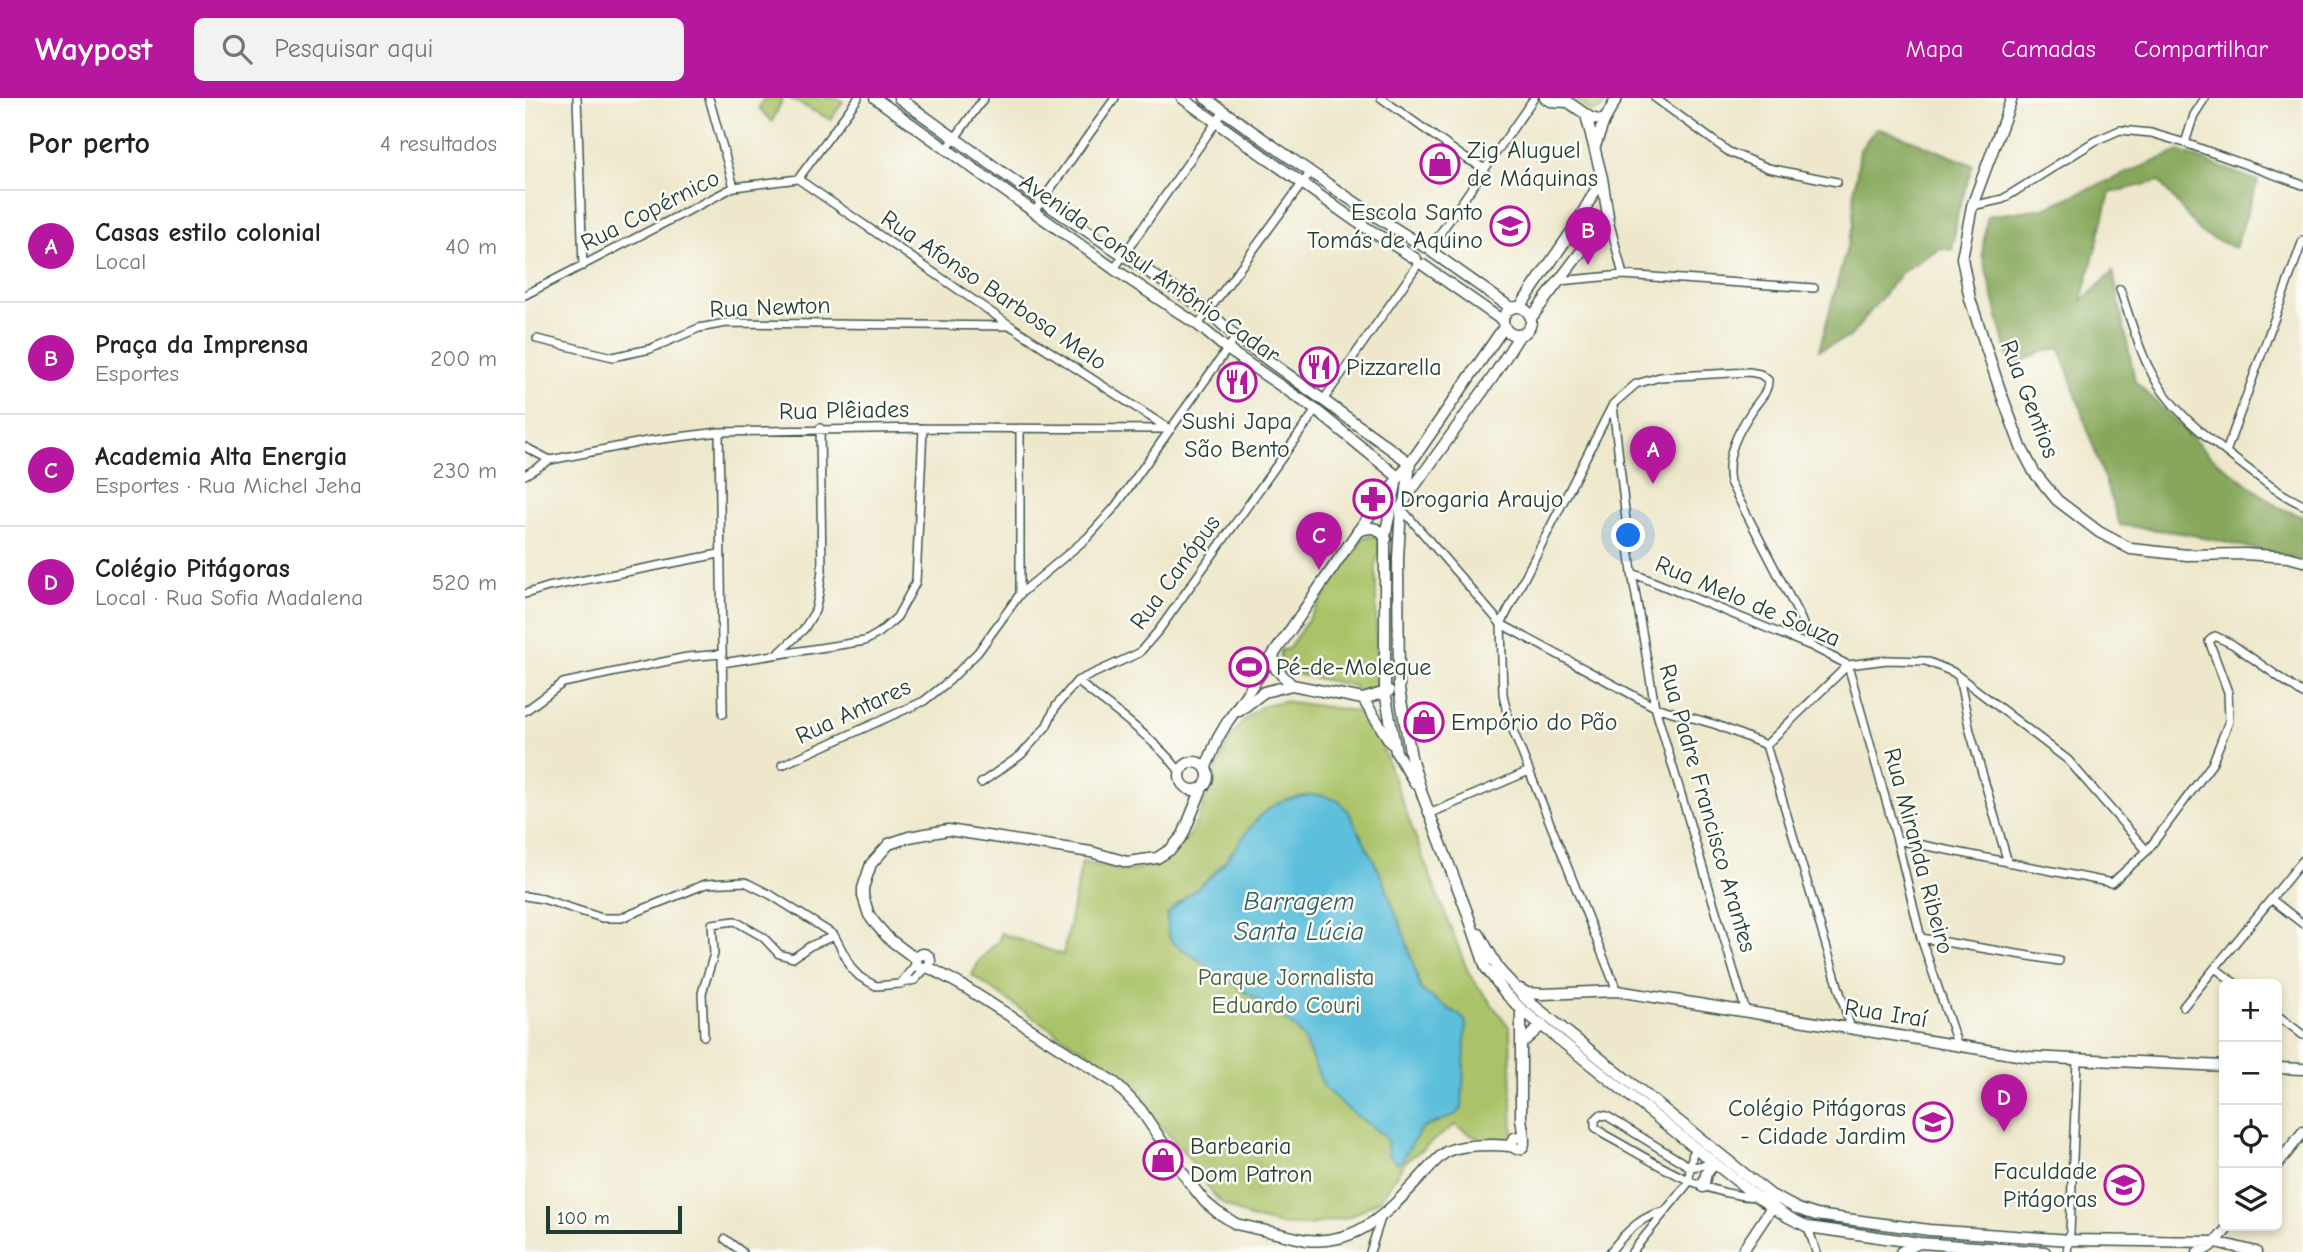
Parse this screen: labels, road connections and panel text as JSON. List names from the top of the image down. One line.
{"streets":{"street":["Rua Copérnico","Avenida Consul Antônio Cadar","Rua Afonso Barbosa Melo","Rua Newton","Rua Gentios","Rua Plêiades","Rua Canópus","Rua Melo de Souza","Rua Antares","Rua Padre Francisco Arantes","Rua Miranda Ribeiro","Rua Iraí"]},"crossings":[["Rua Copérnico","Rua Afonso Barbosa Melo"],["Avenida Consul Antônio Cadar","Rua Canópus"],["Avenida Consul Antônio Cadar","Rua Antares"],["Rua Afonso Barbosa Melo","Rua Newton"],["Rua Afonso Barbosa Melo","Rua Plêiades"],["Rua Afonso Barbosa Melo","Rua Antares"],["Rua Plêiades","Rua Antares"],["Rua Melo de Souza","Rua Padre Francisco Arantes"],["Rua Melo de Souza","Rua Miranda Ribeiro"],["Rua Padre Francisco Arantes","Rua Iraí"],["Rua Miranda Ribeiro","Rua Iraí"]],"water":["Barragem Santa Lúcia"],"parks":["Parque Jornalista Eduardo Couri"],"places":{"shop":["Zig Aluguel de Máquinas","Empório do Pão","Barbearia Dom Patron"],"school or university":["Escola Santo Tomás de Aquino","Colégio Pitágoras - Cidade Jardim","Faculdade Pitágoras"],"restaurant":["Pizzarella","Sushi Japa São Bento"],"pharmacy":["Drogaria Araujo"],"sports":["Pé-de-Moleque"]},"scale_bar":"100 m","page":{"header":"Waypost","search":"Pesquisar aqui","nav":["Mapa","Camadas","Compartilhar"],"heading":["Por perto","4 resultados"],"list":[{"mark":"A","name":"Casas estilo colonial","note":"Local","value":"40 m"},{"mark":"B","name":"Praça da Imprensa","note":"Esportes","value":"200 m"},{"mark":"C","name":"Academia Alta Energia","note":"Esportes · Rua Michel Jeha","value":"230 m"},{"mark":"D","name":"Colégio Pitágoras","note":"Local · Rua Sofia Madalena","value":"520 m"}],"pins":["B","A","C","D"],"map_buttons":["+","−"],"scale":"100 m"}}
